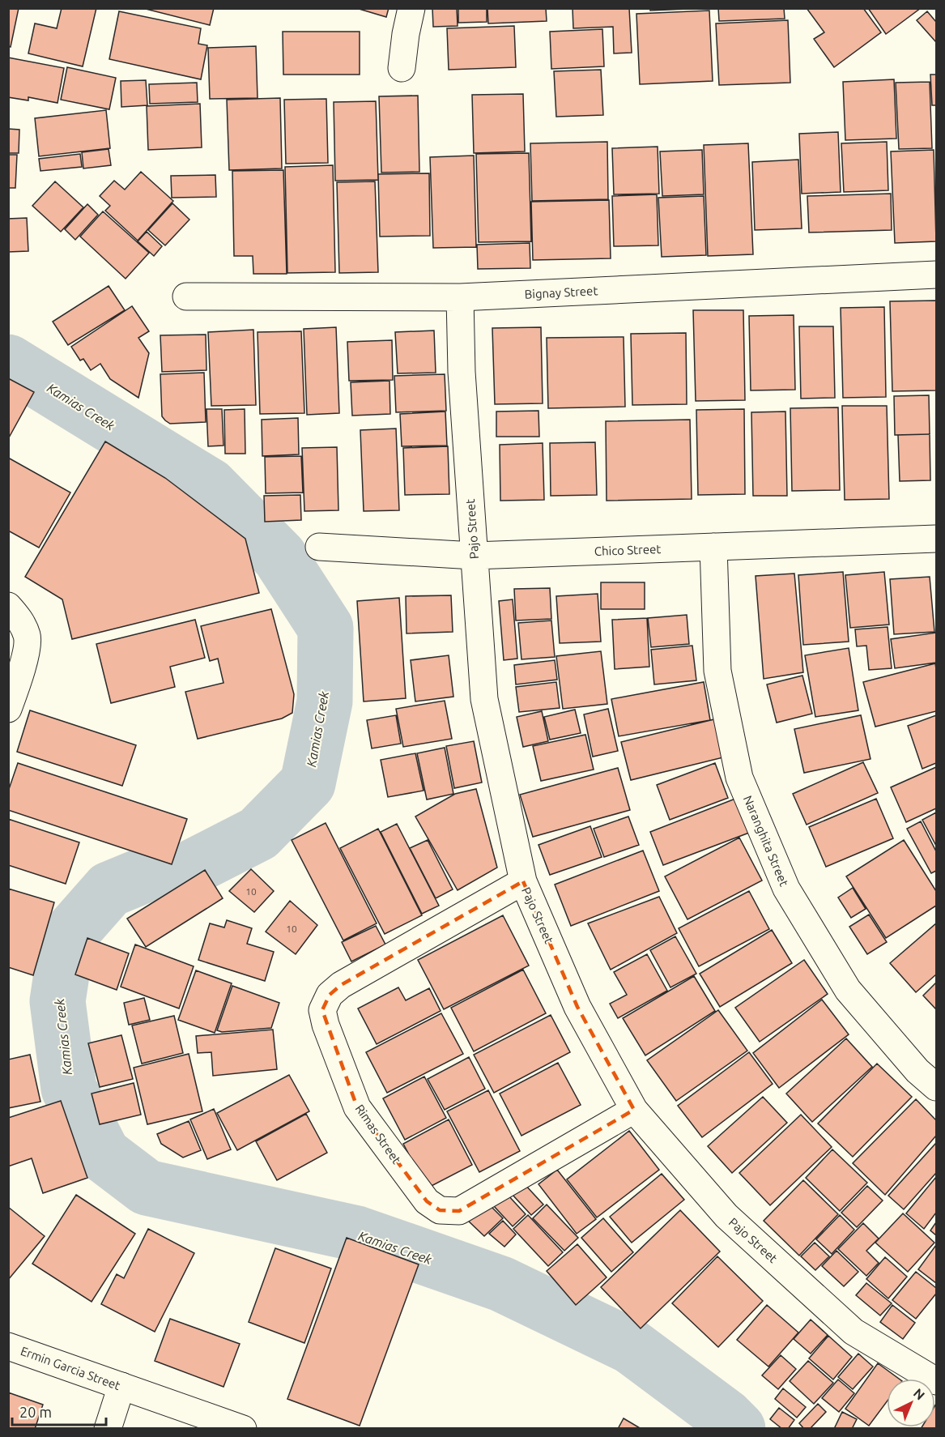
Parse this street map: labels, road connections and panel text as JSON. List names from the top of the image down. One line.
{"streets":{"street":["Bignay Street","Pajo Street","Chico Street","Naranghita Street","Rimas Street","Ermin Garcia Street"]},"crossings":[["Bignay Street","Pajo Street"],["Pajo Street","Chico Street"],["Pajo Street","Rimas Street"],["Chico Street","Naranghita Street"]],"water":["Kamias Creek"],"house_numbers":["10","10"],"scale_bar":"20 m","north":"top right"}
